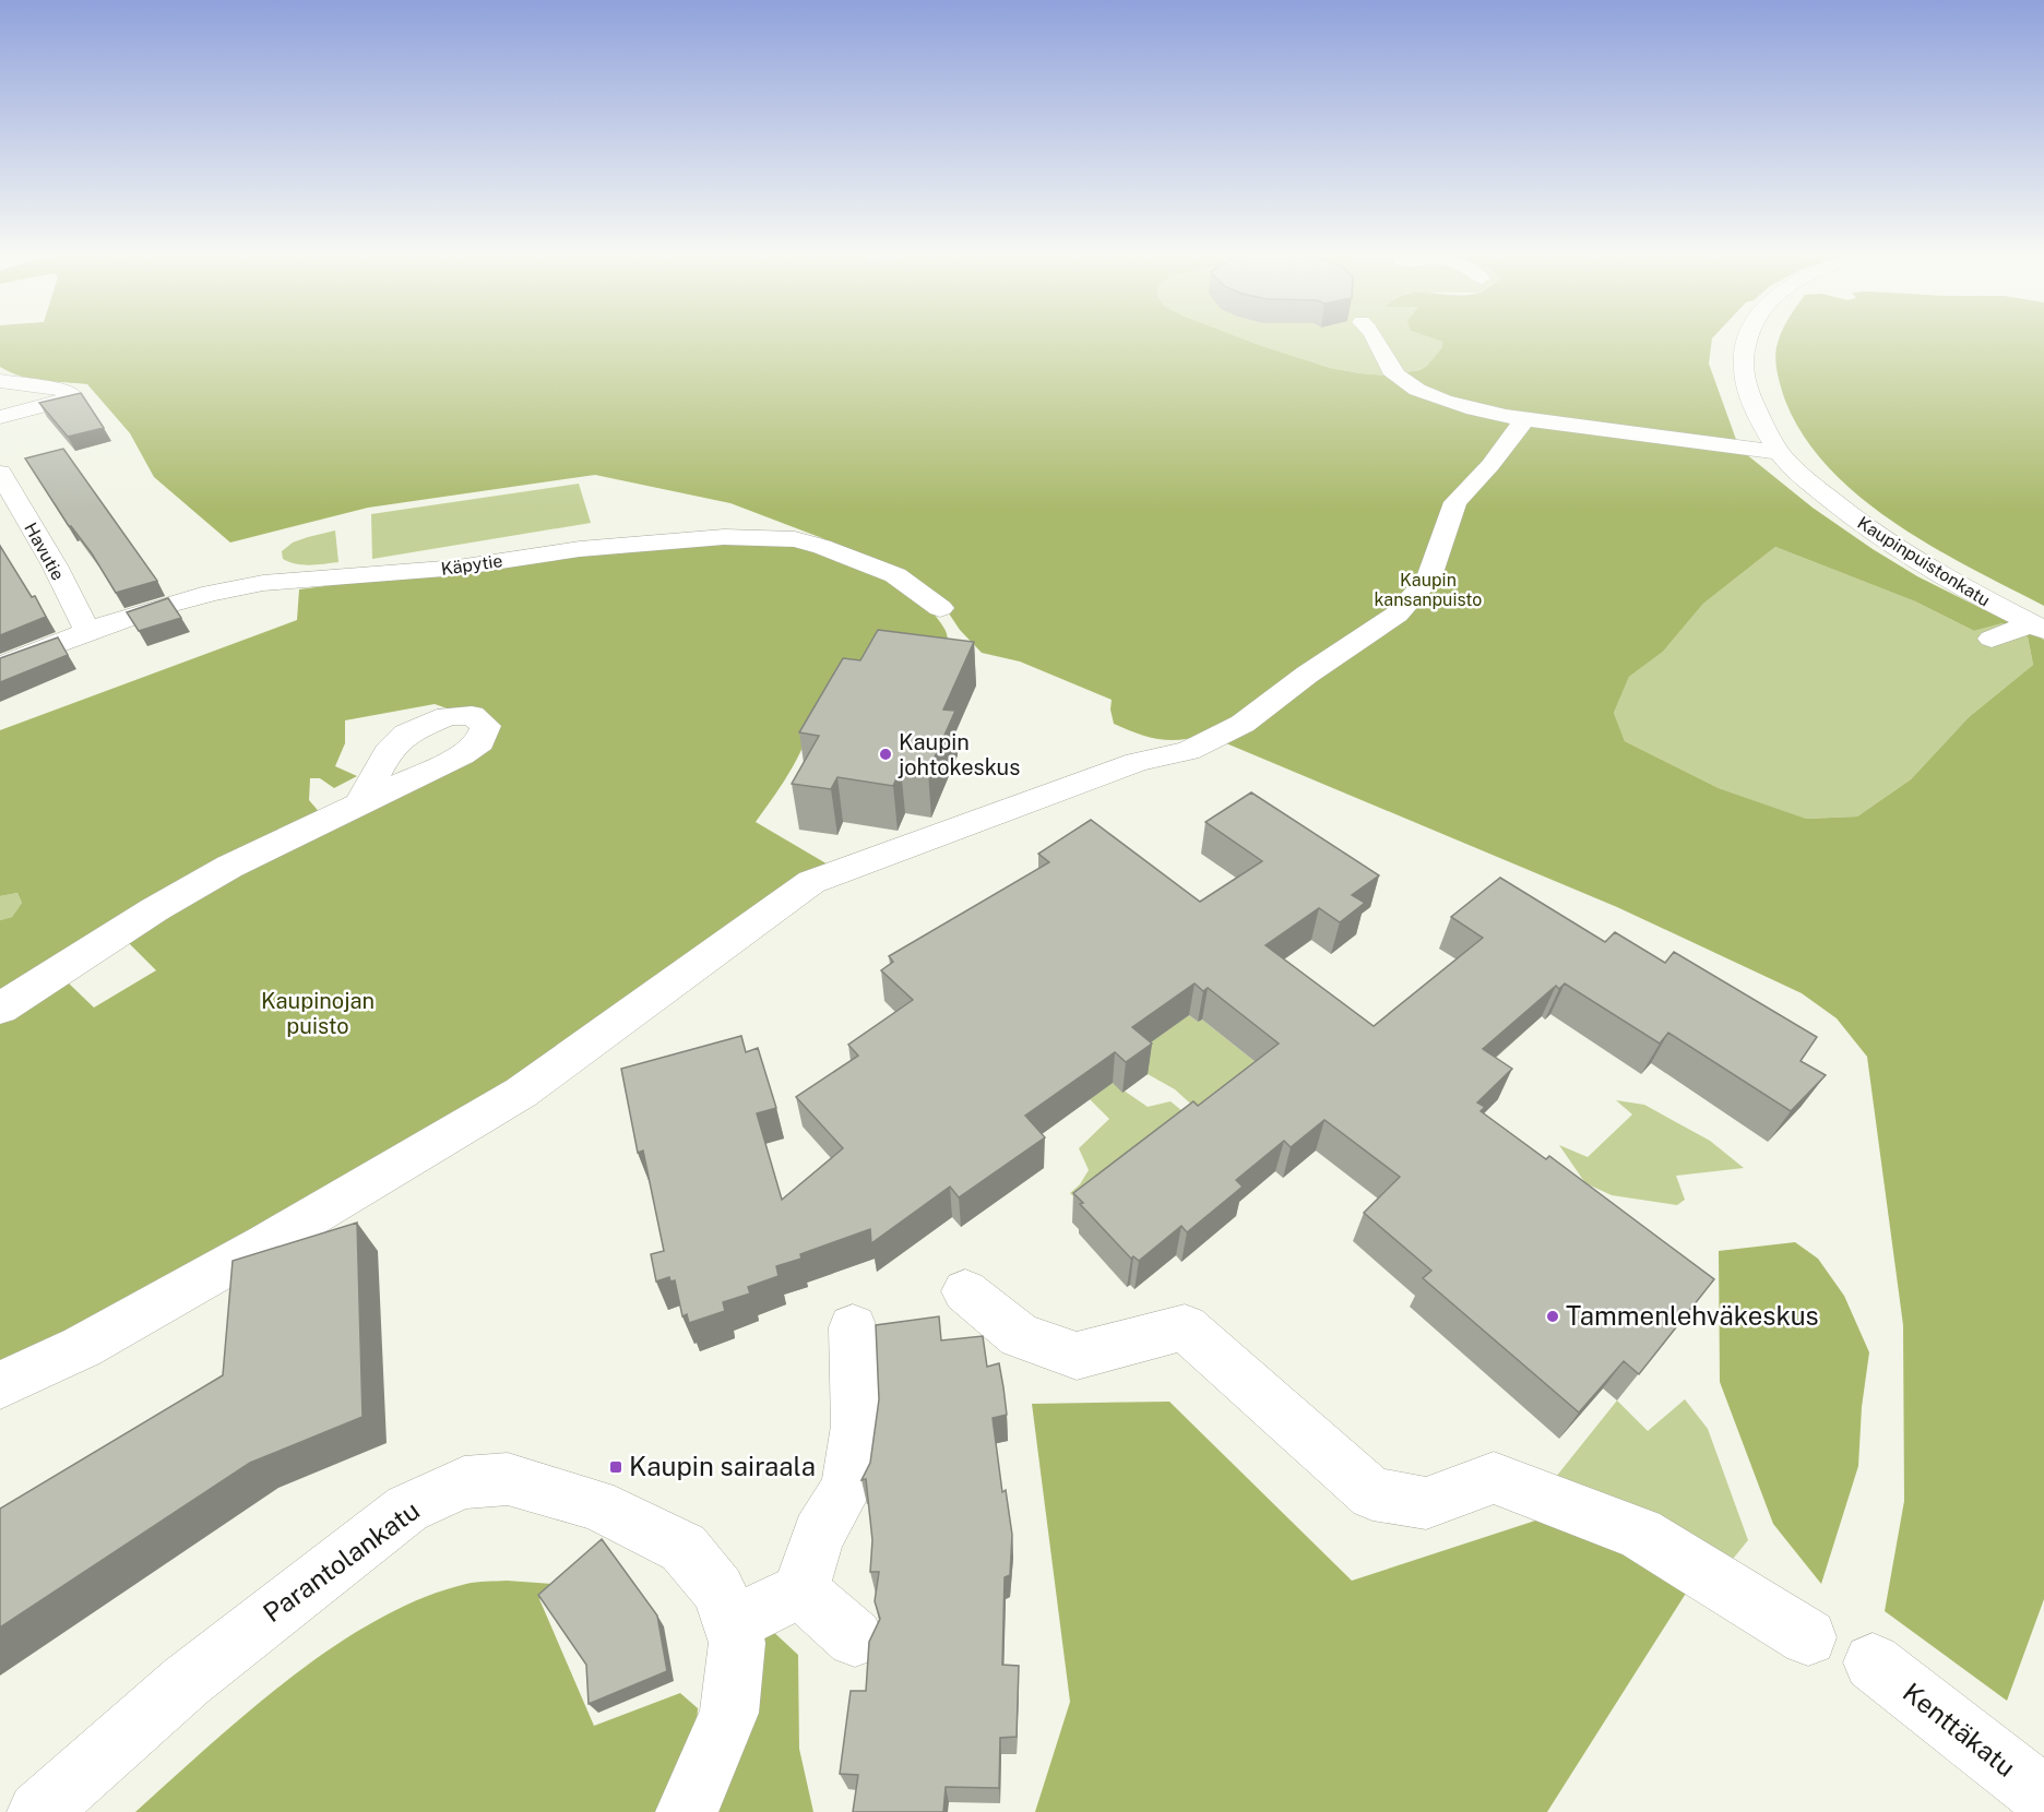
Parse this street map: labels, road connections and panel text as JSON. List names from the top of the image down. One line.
{"streets":{"street":["Havutie","Kaupinpuistonkatu","Käpytie","Parantolankatu","Kenttäkatu"]},"crossings":[["Havutie","Käpytie"]],"parks":["Kaupin kansanpuisto","Kaupinojan puisto"],"places":{"other":["Kaupin johtokeskus","Tammenlehväkeskus"],"transit":["Kaupin sairaala"]}}
